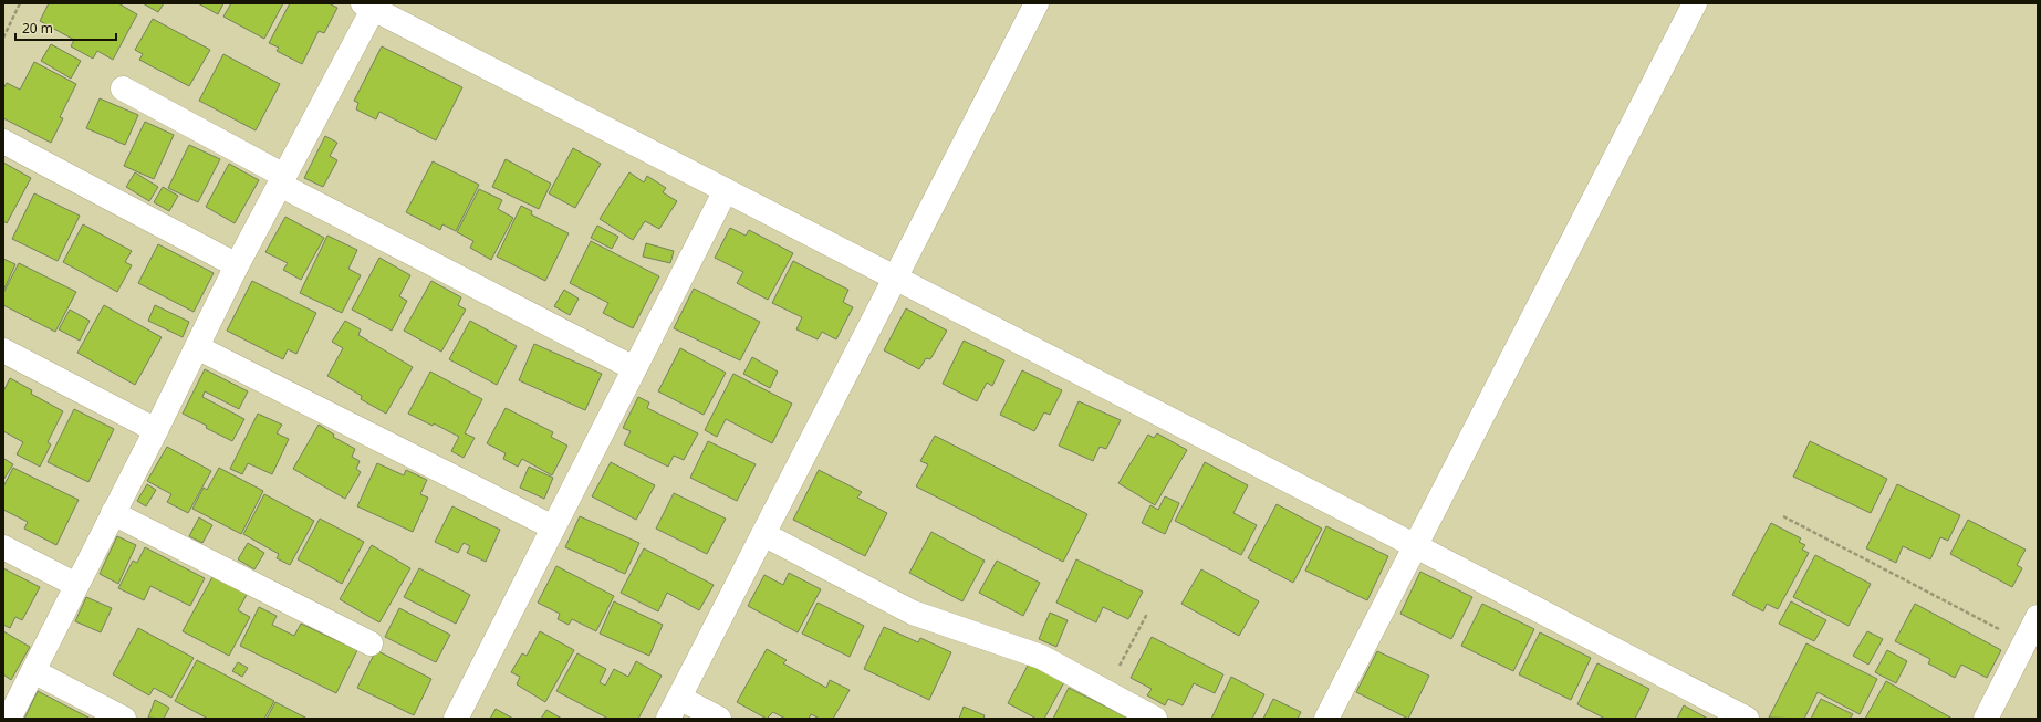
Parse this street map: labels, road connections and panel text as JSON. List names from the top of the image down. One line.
{"scale_bar":"20 m"}
